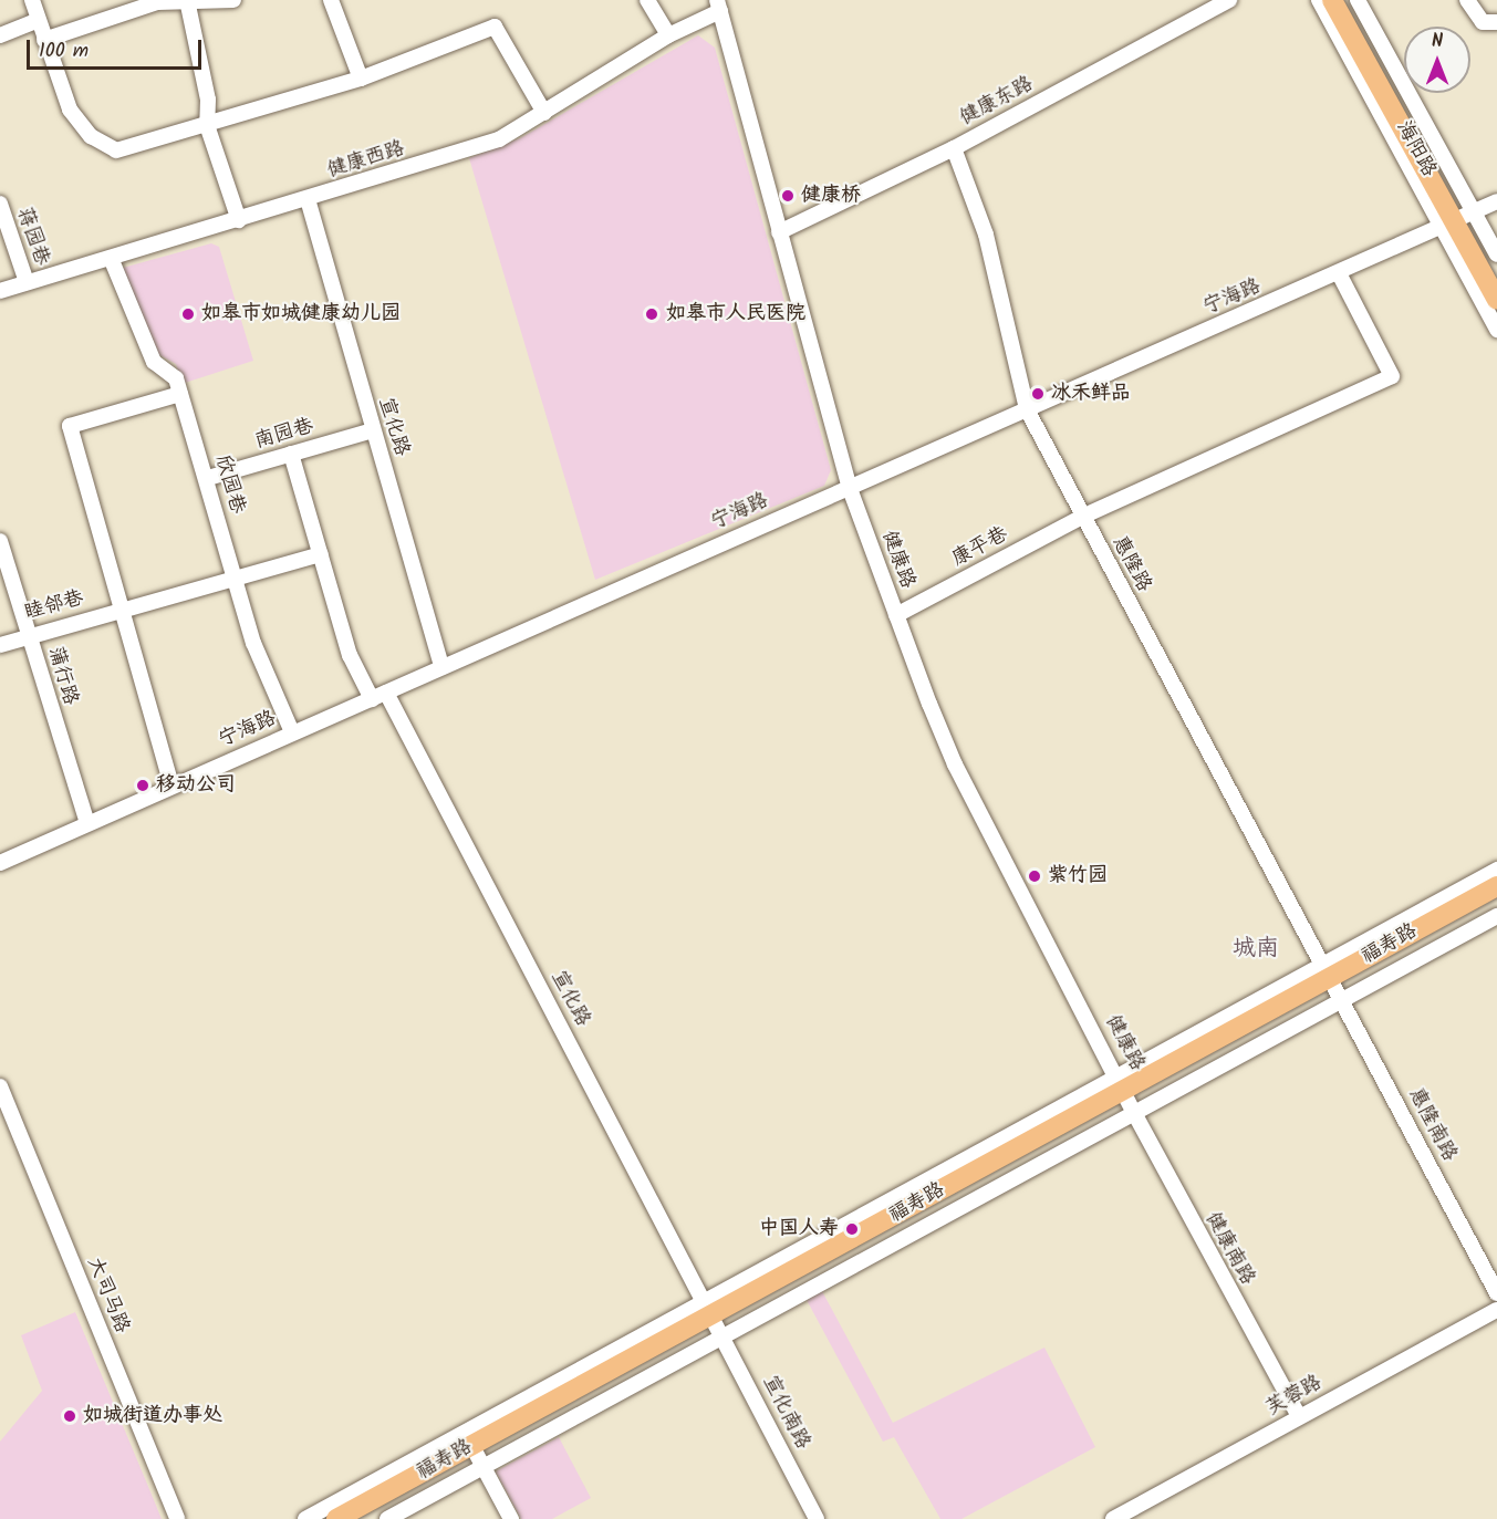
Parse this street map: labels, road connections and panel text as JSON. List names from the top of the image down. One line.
{"streets":{"main road":["海阳路","福寿路"],"street":["健康东路","健康西路","蒋园巷","宁海路","宣化路","南园巷","欣园巷","康平巷","健康路","惠隆路","睦邻巷","蒲行路","惠隆南路","健康南路","大司马路","芙蓉路","宣化南路"]},"crossings":[["健康东路","健康路"],["健康东路","惠隆路"],["海阳路","宁海路"],["健康西路","蒋园巷"],["健康西路","宣化路"],["健康西路","欣园巷"],["健康西路","健康路"],["宁海路","宣化路"],["宁海路","欣园巷"],["宁海路","康平巷"],["宁海路","健康路"],["宁海路","惠隆路"],["宁海路","蒲行路"],["宣化路","南园巷"],["宣化路","睦邻巷"],["宣化路","福寿路"],["宣化路","宣化南路"],["南园巷","欣园巷"],["欣园巷","睦邻巷"],["康平巷","健康路"],["康平巷","惠隆路"],["健康路","福寿路"],["健康路","健康南路"],["惠隆路","福寿路"],["惠隆路","惠隆南路"],["睦邻巷","蒲行路"],["福寿路","惠隆南路"],["福寿路","健康南路"],["福寿路","宣化南路"],["健康南路","芙蓉路"]],"districts":["城南"],"places":["健康桥","如皋市如城健康幼儿园","如皋市人民医院","冰禾鲜品","移动公司","紫竹园","中国人寿","如城街道办事处"],"scale_bar":"100 m","north":"top"}
